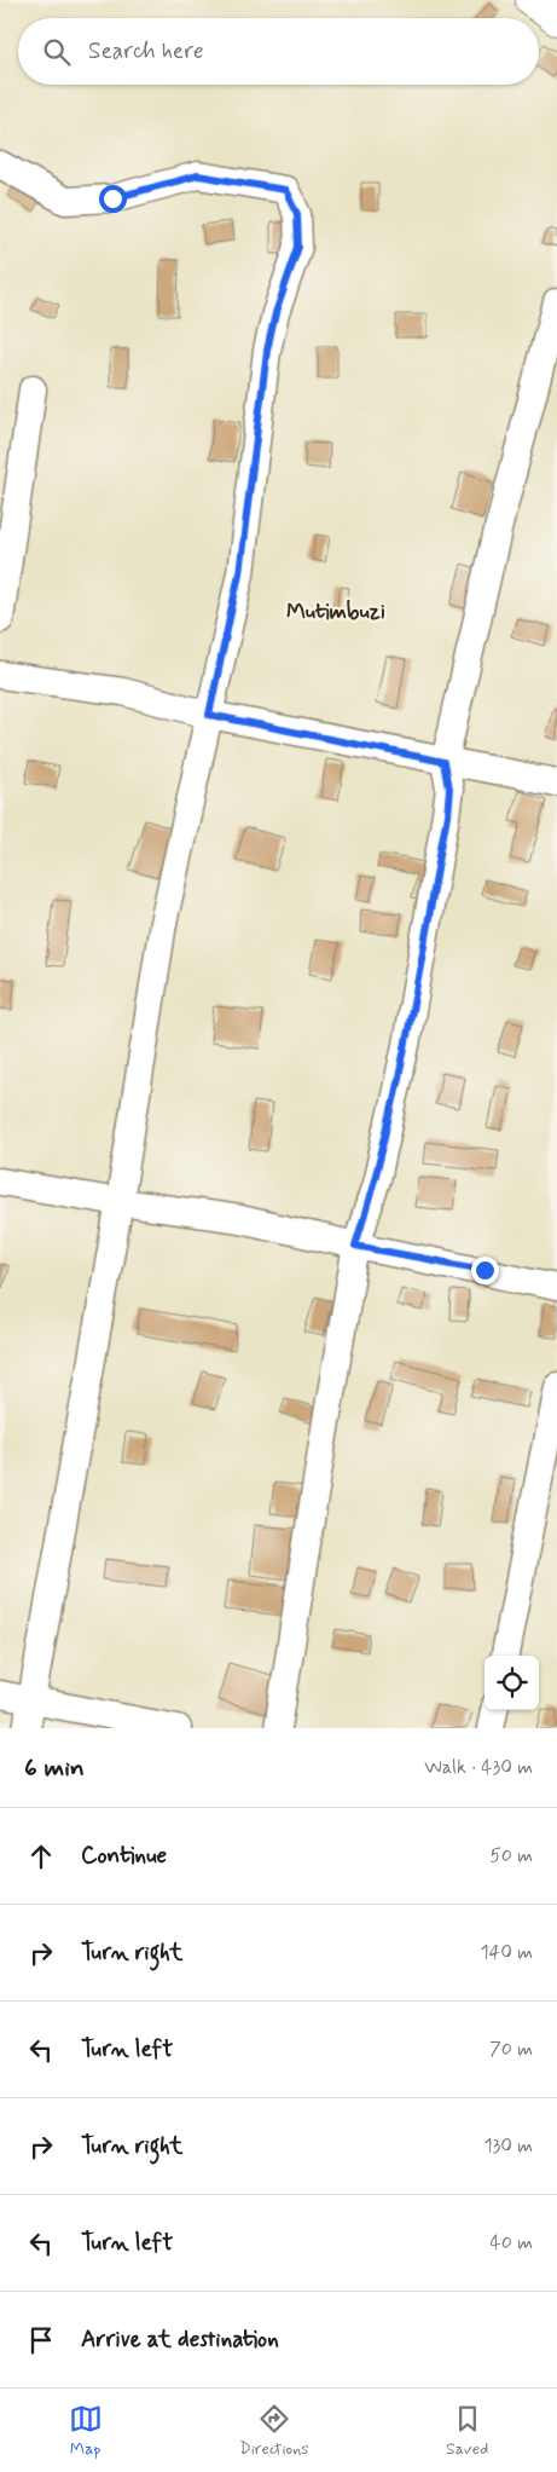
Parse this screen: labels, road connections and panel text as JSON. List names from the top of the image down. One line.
{"districts":["Mutimbuzi"],"page":{"search":"Search here","heading":["6 min","Walk · 430 m"],"list":[["Continue","50 m"],["Turn right","140 m"],["Turn left","70 m"],["Turn right","130 m"],["Turn left","40 m"],"Arrive at destination"],"nav":["Map","Directions","Saved"]}}
